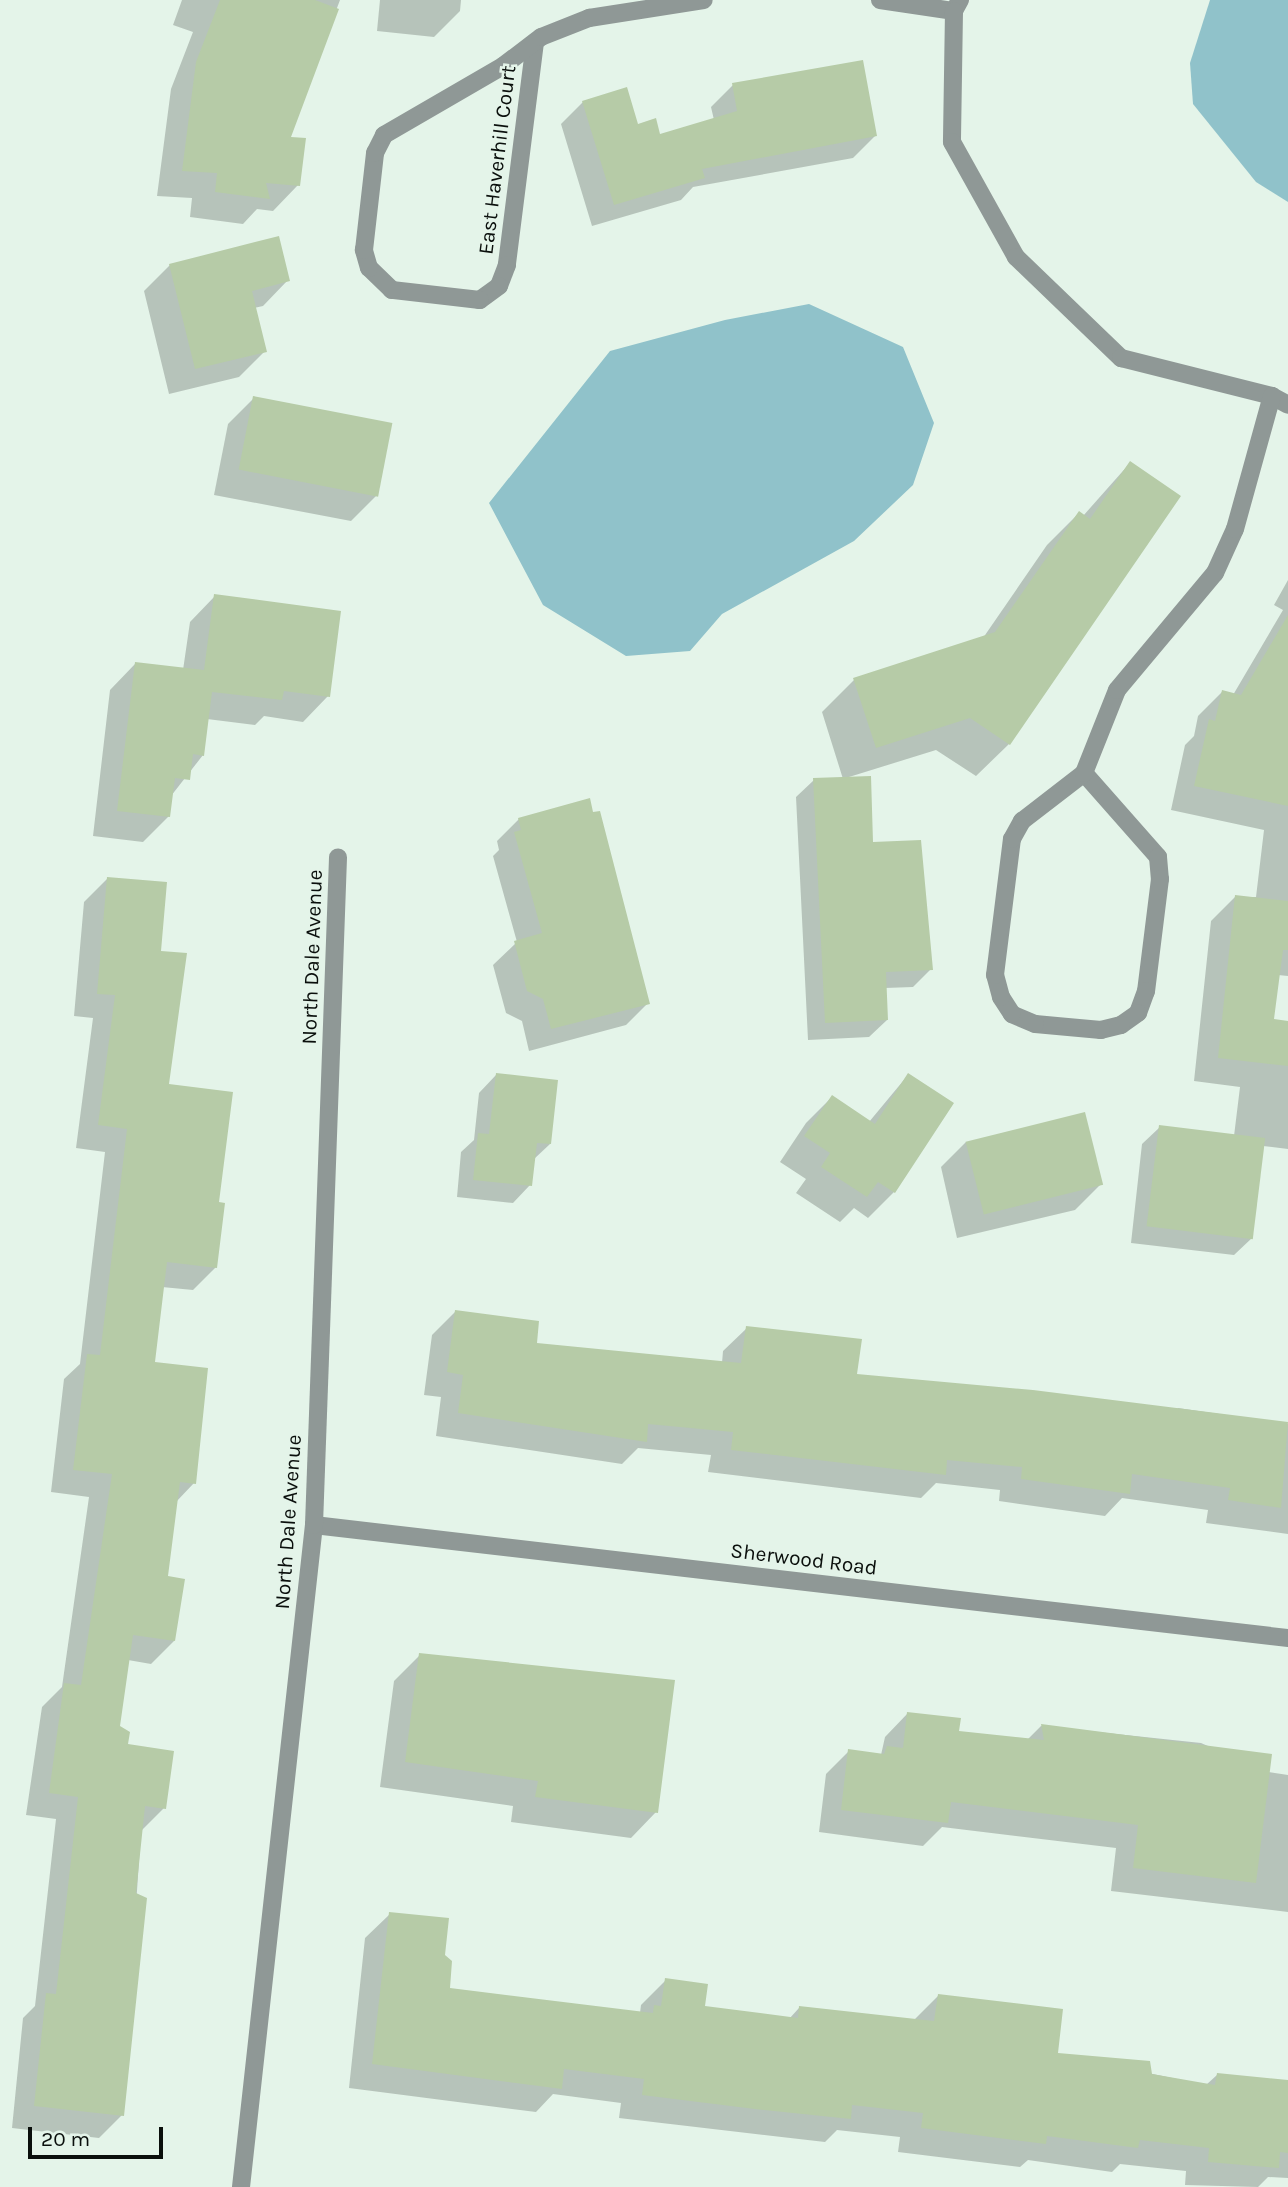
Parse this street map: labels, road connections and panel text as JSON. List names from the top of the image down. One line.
{"streets":{"street":["East Haverhill Court","North Dale Avenue","Sherwood Road"]},"crossings":[["North Dale Avenue","Sherwood Road"]],"scale_bar":"20 m"}
